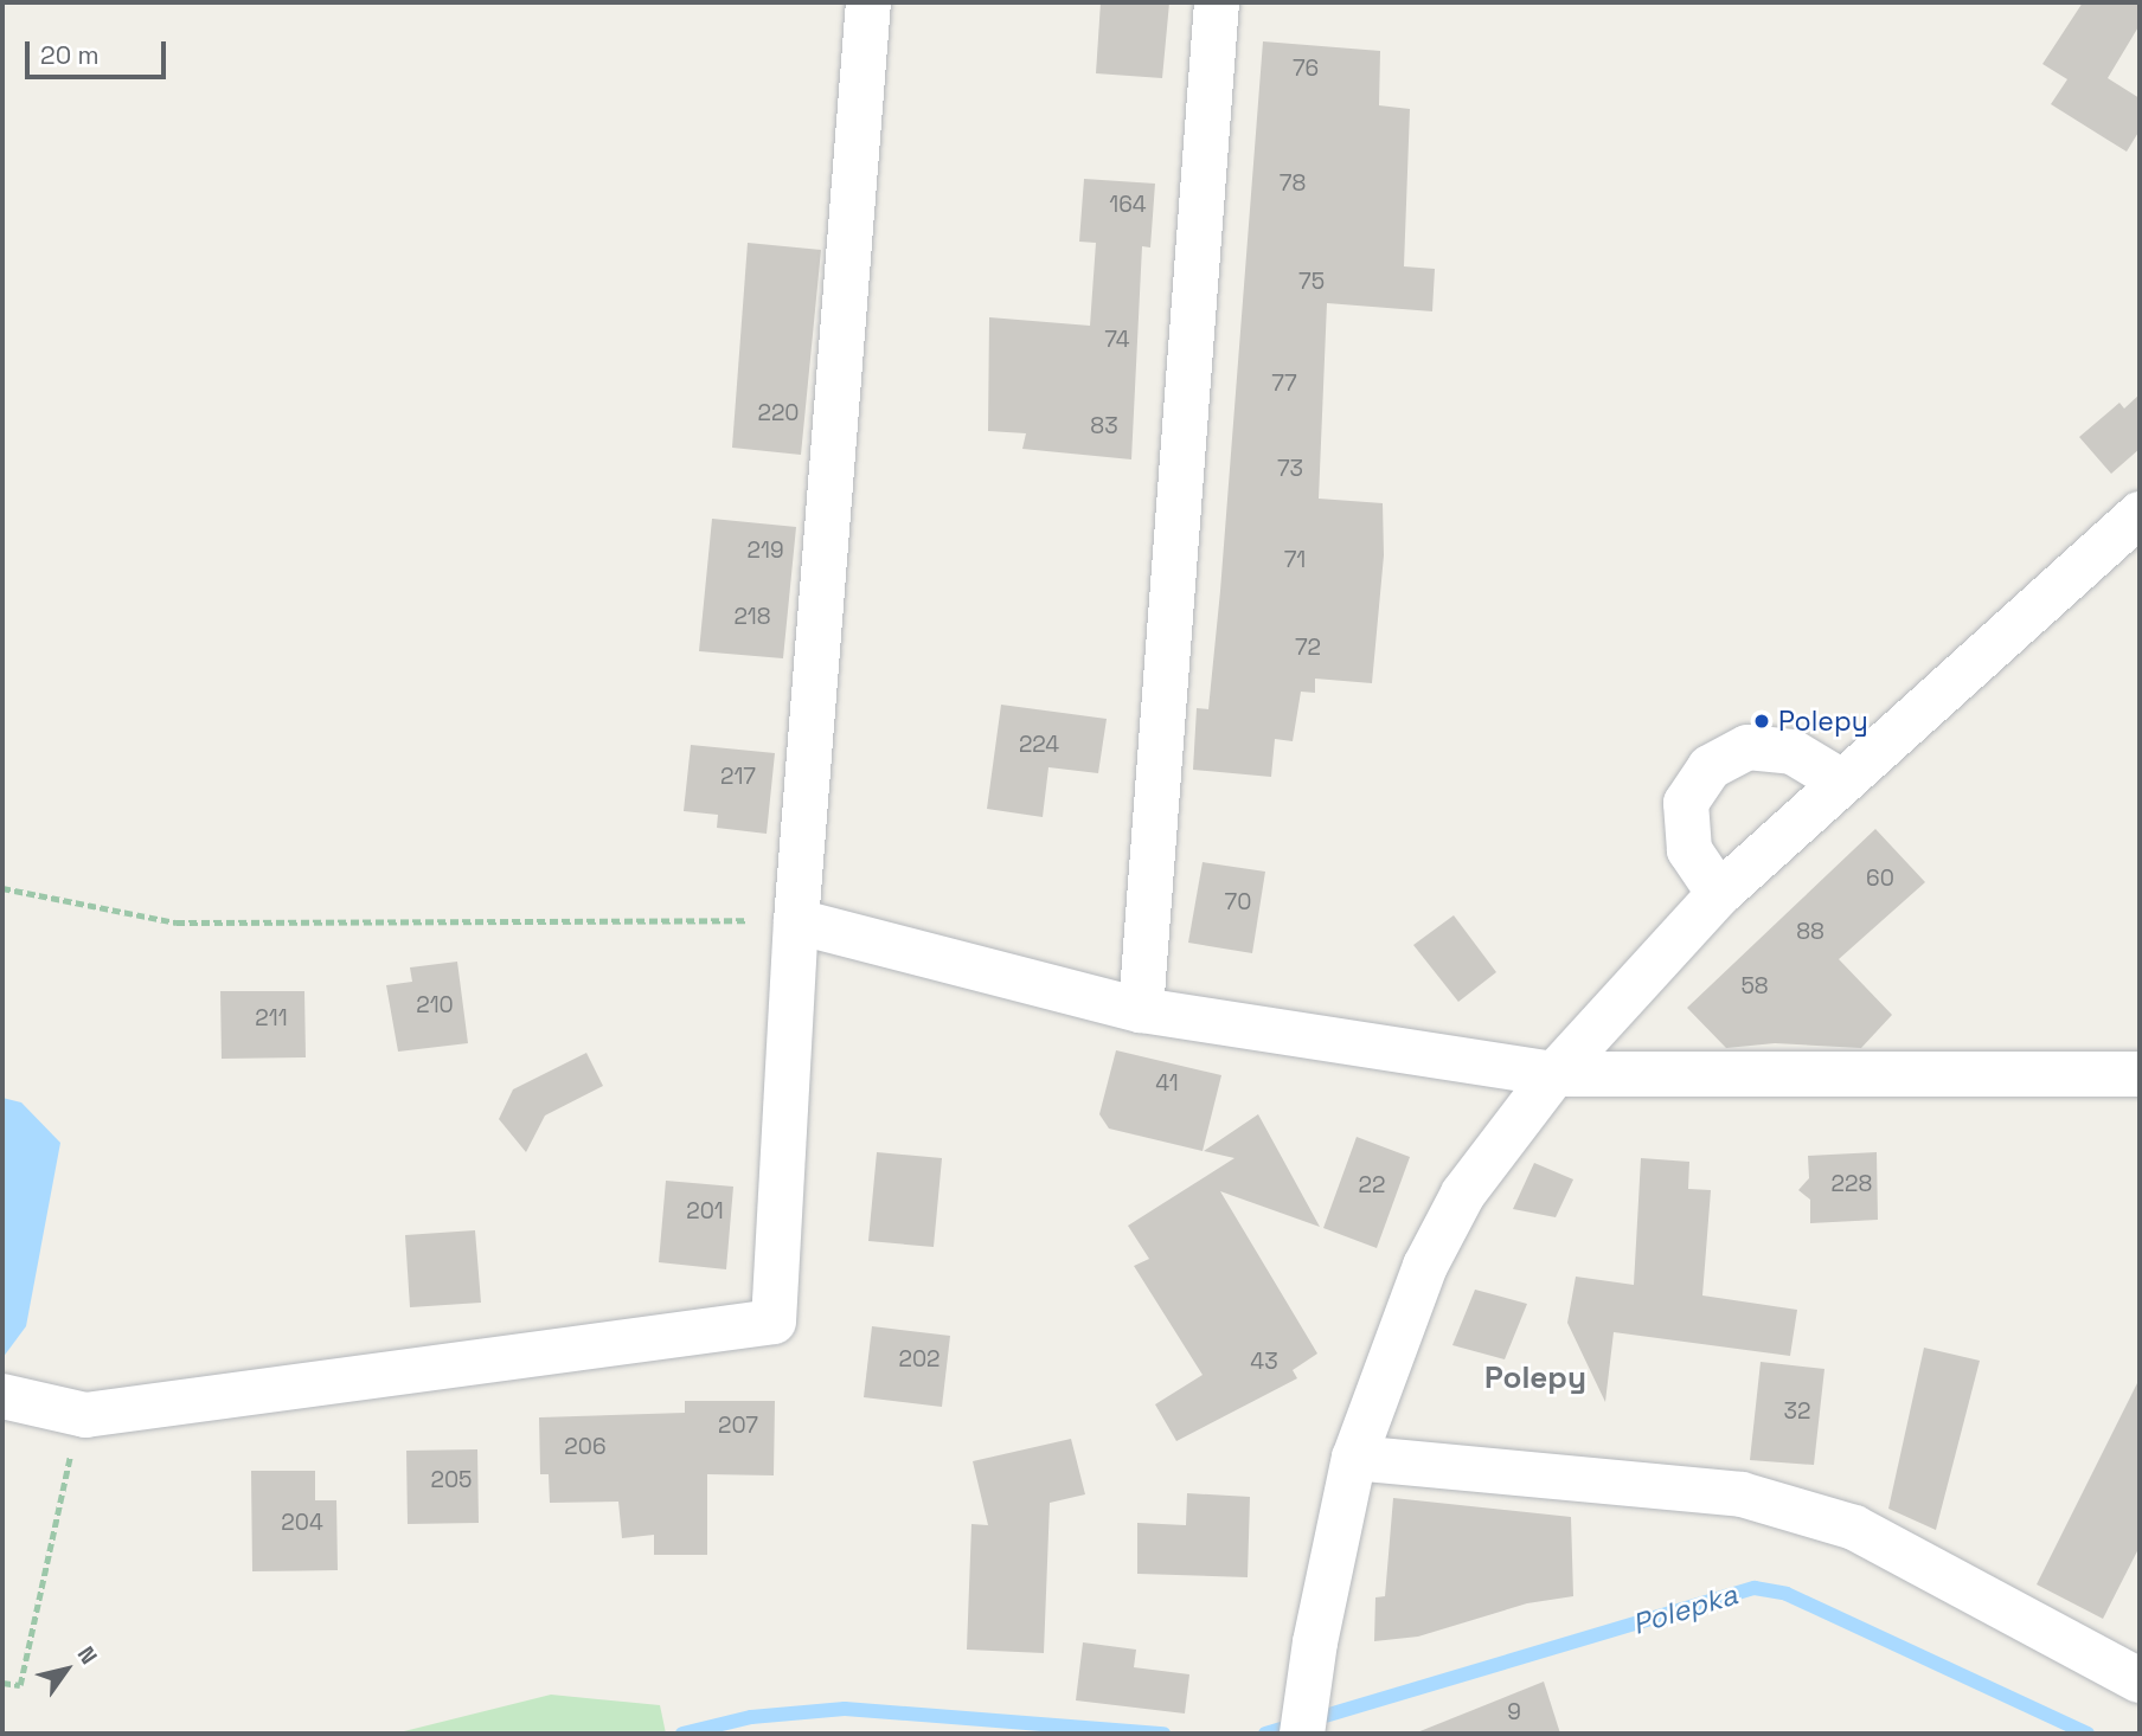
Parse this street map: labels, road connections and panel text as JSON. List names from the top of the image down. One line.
{"districts":["Polepy"],"water":["Polepka"],"places":["Polepy"],"house_numbers":["76","78","164","75","74","77","220","83","73","219","71","218","72","224","217","60","70","88","58","210","211","41","228","22","201","202","43","32","207","206","205","204","9"],"scale_bar":"20 m","north":"top right"}
